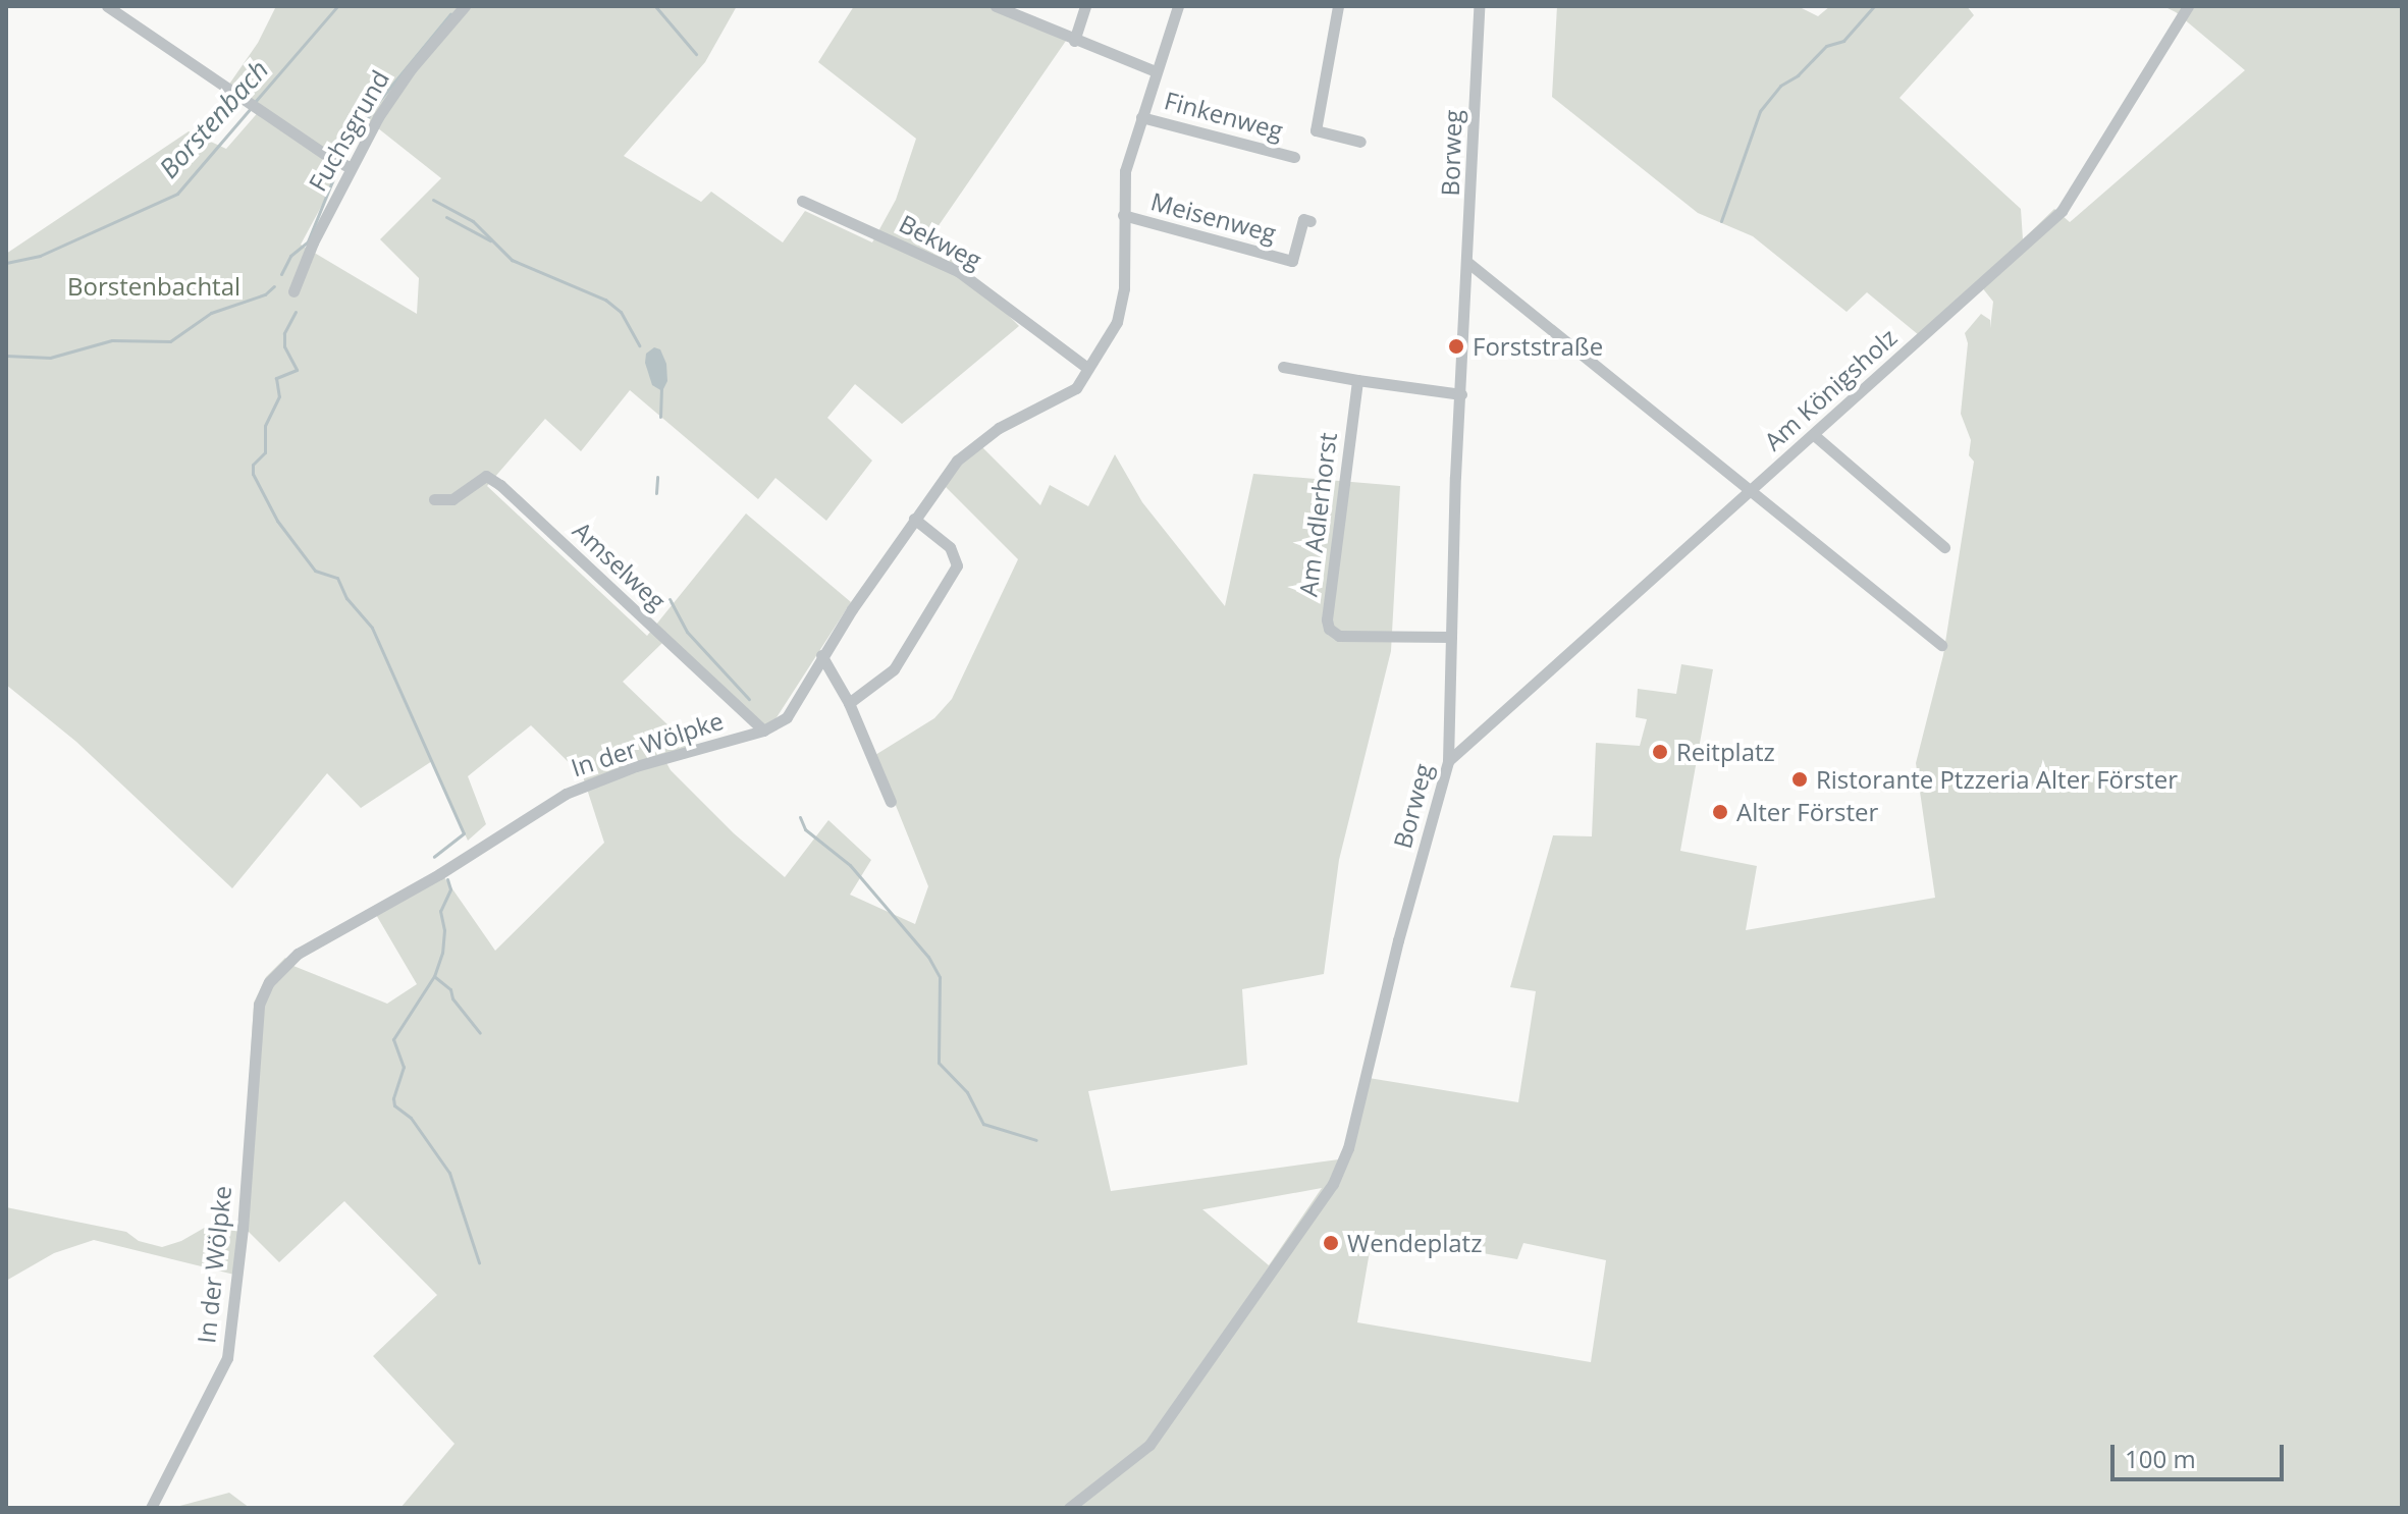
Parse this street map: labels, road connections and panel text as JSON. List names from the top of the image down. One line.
{"streets":{"street":["Finkenweg","Fuchsgrund","Borweg","Meisenweg","Bekweg","Am Königsholz","Am Adlerhorst","Amselweg","In der Wölpke"]},"crossings":[["Finkenweg","In der Wölpke"],["Borweg","Am Königsholz"],["Borweg","Am Adlerhorst"],["Meisenweg","In der Wölpke"],["Bekweg","In der Wölpke"],["Amselweg","In der Wölpke"]],"water":["Borstenbach"],"parks":["Borstenbachtal"],"places":["Forststraße","Reitplatz","Ristorante Ptzzeria Alter Förster","Alter Förster","Wendeplatz"],"scale_bar":"100 m"}
